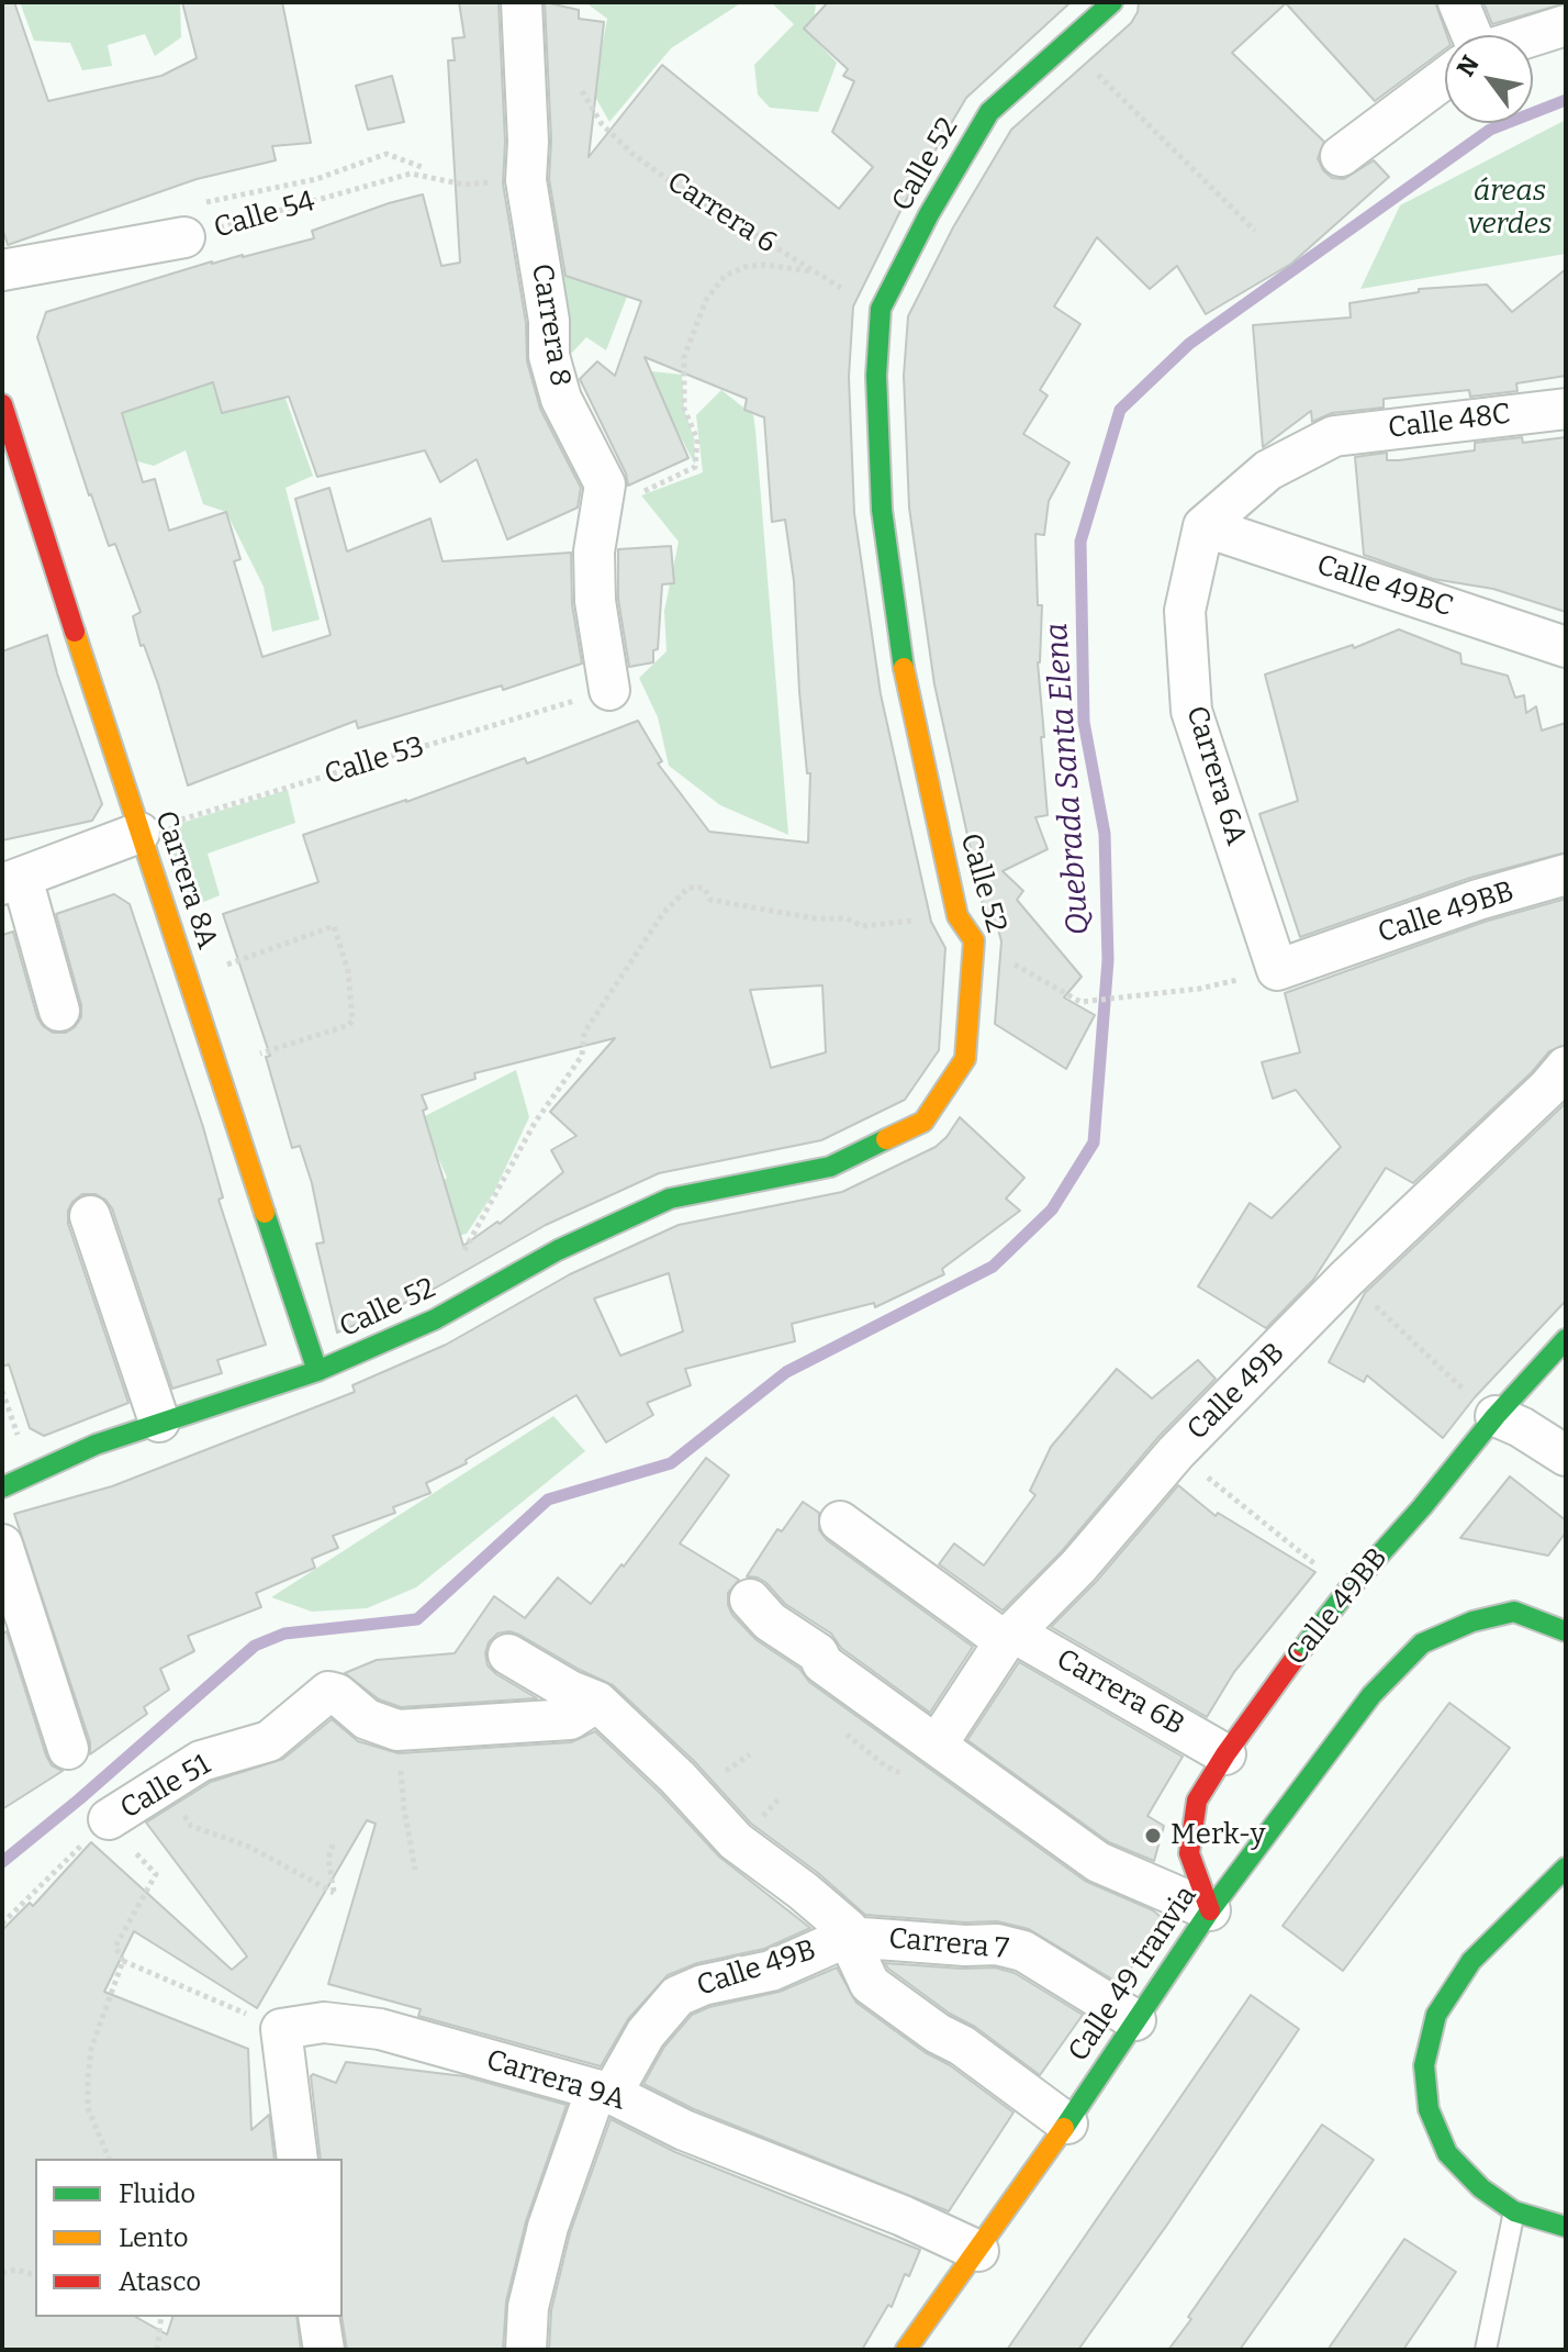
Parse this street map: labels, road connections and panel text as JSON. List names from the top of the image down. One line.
{"streets":{"street":["Calle 52","Calle 54","Carrera 8","Calle 48C","Calle 49BC","Carrera 6A","Carrera 8A","Calle 49BB","Calle 49B","Carrera 6B","Calle 51","Carrera 7","Calle 49 tranvia","Carrera 9A"],"path":["Carrera 6","Calle 53"]},"crossings":[["Calle 52","Carrera 6"],["Calle 52","Carrera 8A"],["Calle 54","Carrera 8"],["Calle 48C","Calle 49BC"],["Calle 48C","Carrera 6A"],["Calle 49BC","Carrera 6A"],["Calle 53","Carrera 8A"],["Carrera 6A","Calle 49BB"],["Calle 49BB","Carrera 6B"],["Calle 49BB","Calle 49 tranvia"],["Calle 49B","Carrera 6B"],["Calle 49B","Carrera 7"],["Calle 49B","Carrera 9A"],["Carrera 7","Calle 49 tranvia"],["Calle 49 tranvia","Carrera 9A"]],"water":["Quebrada Santa Elena"],"parks":["áreas verdes"],"places":["Merk-y"],"legend":["Fluido","Lento","Atasco"],"north":"top left"}
